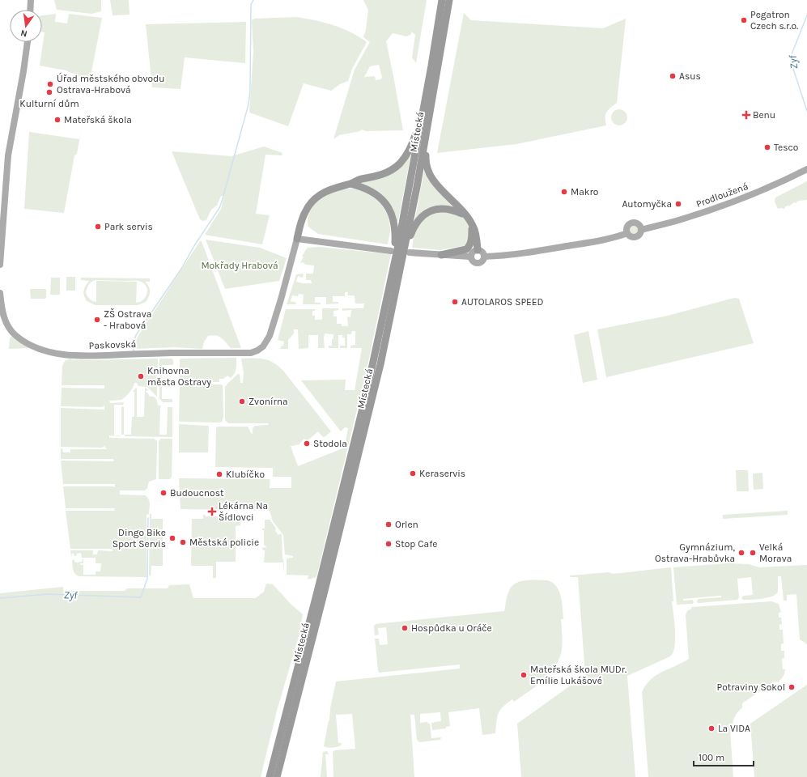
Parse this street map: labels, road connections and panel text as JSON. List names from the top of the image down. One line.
{"streets":{"highway":["Místecká"],"main road":["Prodloužená","Paskovská"]},"water":["Zyf"],"parks":["Mokřady Hrabová"],"places":{"other":["Pegatron Czech s.r.o.","Asus","Úřad městského obvodu Ostrava-Hrabová","Kulturní dům","Mateřská škola","Tesco","Makro","Automyčka","Park servis","AUTOLAROS SPEED","ZŠ Ostrava - Hrabová","Knihovna města Ostravy","Zvonírna","Stodola","Keraservis","Klubíčko","Budoucnost","Orlen","Dingo Bike Sport Servis","Městská policie","Stop Cafe","Gymnázium, Ostrava-Hrabůvka","Velká Morava","Hospůdka u Oráče","Mateřská škola MUDr. Emílie Lukášové","Potraviny Sokol","La VIDA"],"health":["Benu","Lékárna Na Šídlovci"]},"scale_bar":"100 m","north":"bottom"}
